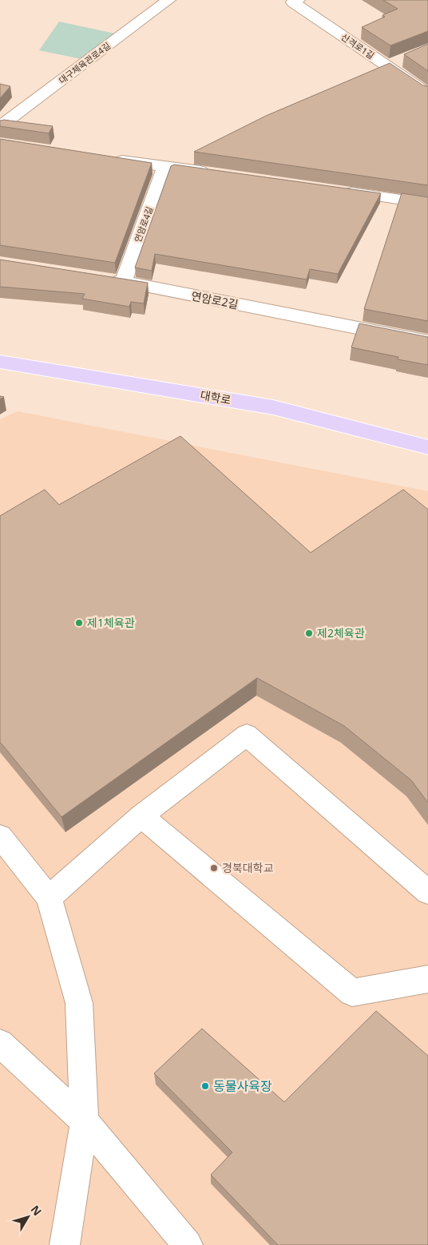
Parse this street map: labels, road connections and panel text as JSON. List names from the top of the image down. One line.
{"streets":{"main road":["대학로"],"street":["산격로1길","대구체육관로4길","연암로4길","연암로2길"]},"crossings":[["연암로4길","연암로2길"]],"places":["제1체육관","제2체육관","경북대학교","동물사육장"],"north":"top right"}
